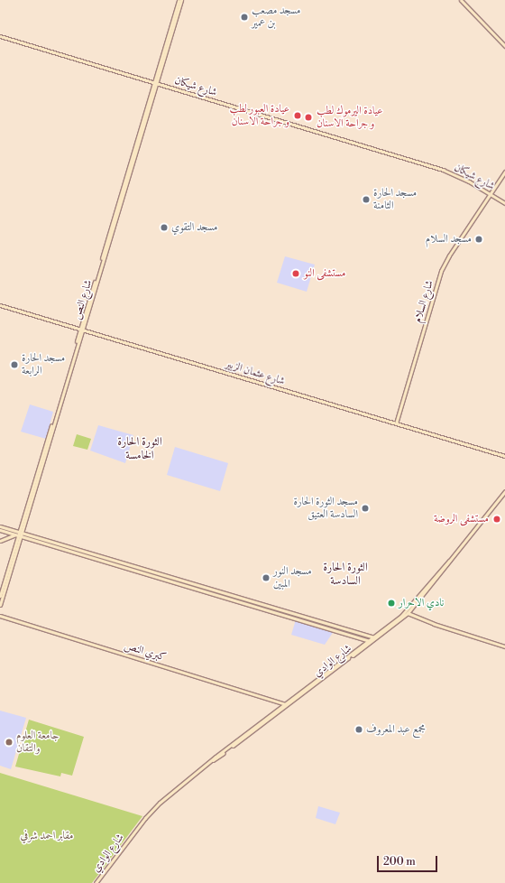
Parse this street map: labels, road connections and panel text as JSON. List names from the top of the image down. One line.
{"streets":{"street":["شارع شيكان","شارع النص","شارع السلام","شارع عثمان الزبير","كبري النص","شارع الوادي"]},"crossings":[["شارع شيكان","شارع النص"],["شارع شيكان","شارع السلام"],["شارع النص","شارع عثمان الزبير"],["شارع السلام","شارع عثمان الزبير"],["كبري النص","شارع الوادي"]],"districts":["الثورة الحارة الخامسة","الثورة الحارة السادسة"],"parks":["مقابر احمد شرفي"],"places":["مسجد مصعب بن عمير","عيادة العبور لطب و جراحة الاسنان","عيادة اليرموك لطب و جراحة الاسنان","مسجد الحارة الثامنة","مسجد التقوي","مسجد السلام","مستشفى النو","مسجد الحارة الرابعة","مسجد الثورة الحارة السادسة العتيق","مستشفى الروضة","مسجد النور المبين","نادي الاحرار","مجمع عبد المعروف","جامعة العلوم والتقان"],"scale_bar":"200 m"}
